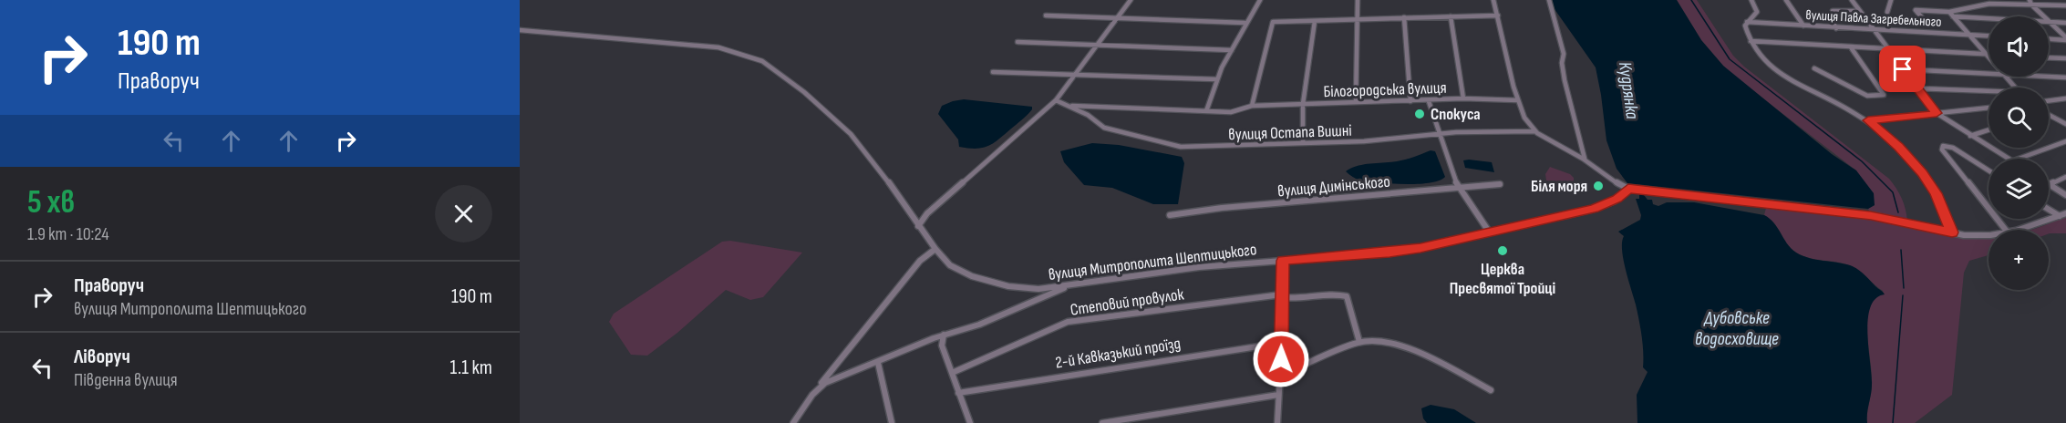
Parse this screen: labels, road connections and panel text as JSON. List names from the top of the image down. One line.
{"streets":{"street":["вулиця Павла Загребельного","Білогородська вулиця","вулиця Остапа Вишні","вулиця Димінського","вулиця Митрополита Шептицького","Степовий провулок","2-й Кавказький проїзд"]},"water":["Кудрянка","Дубовське водосховище"],"places":["Спокуса","Біля моря","Церква Пресвятої Тройці"],"page":{"turn":["190 m","Праворуч"],"map_buttons":"+","heading":["5 хв","1.9 km · 10:24"],"list":[{"name":"Праворуч","note":"вулиця Митрополита Шептицького","value":"190 m"},{"name":"Ліворуч","note":"Південна вулиця","value":"1.1 km"}]}}
